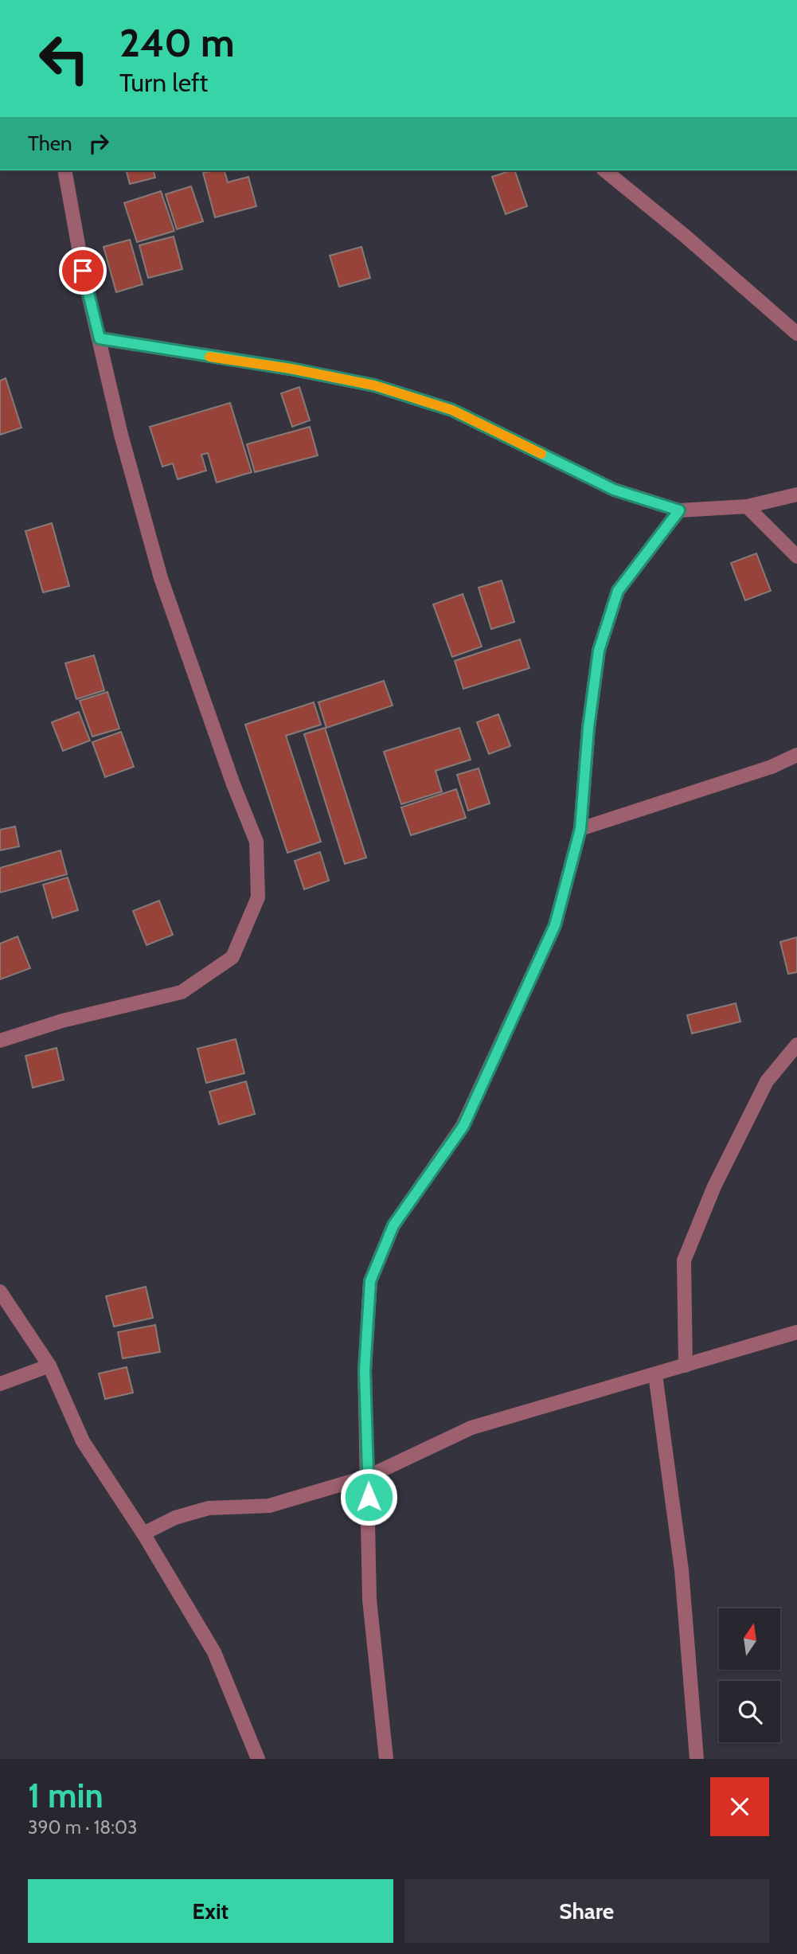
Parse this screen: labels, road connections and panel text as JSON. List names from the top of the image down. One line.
{"north":"top","page":{"turn":["240 m","Turn left"],"then":"Then","heading":["1 min","390 m · 18:03"],"buttons":["Exit","Share"]}}
